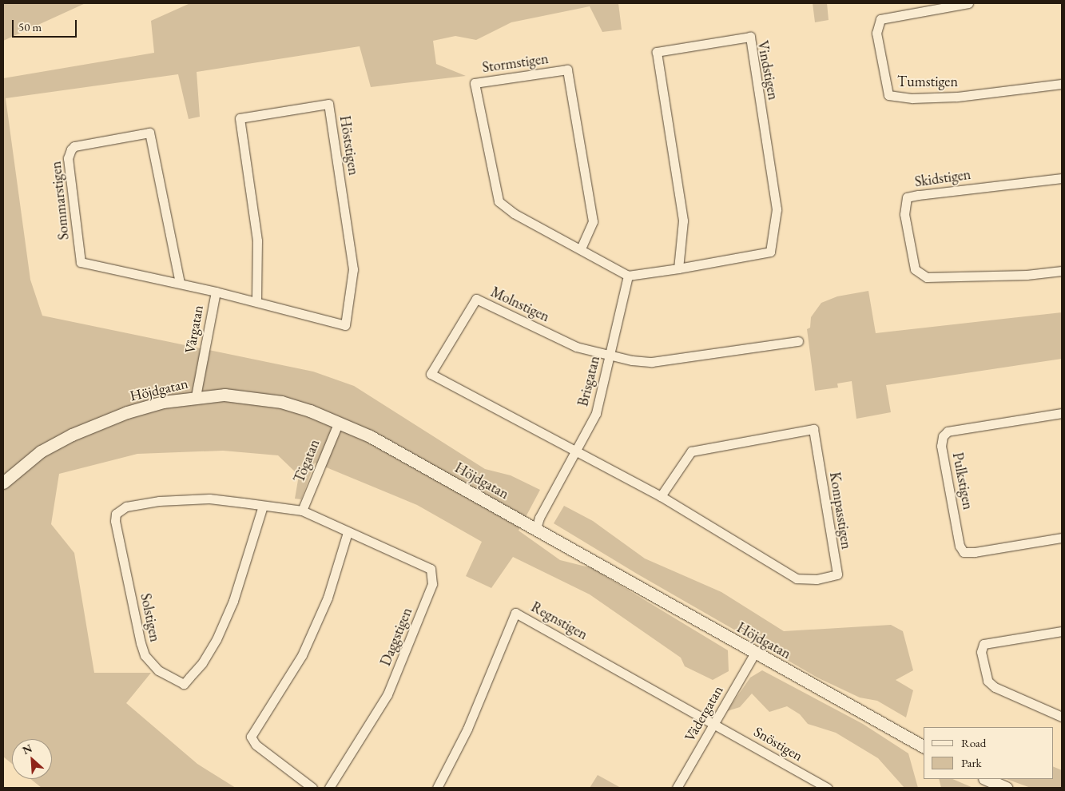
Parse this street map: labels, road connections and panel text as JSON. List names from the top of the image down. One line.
{"streets":{"street":["Stormstigen","Vindstigen","Tumstigen","Höststigen","Skidstigen","Sommarstigen","Molnstigen","Vårgatan","Brisgatan","Höjdgatan","Tögatan","Pulkstigen","Kompasstigen","Solstigen","Regnstigen","Daggstigen","Vädergatan","Snöstigen"]},"crossings":[["Stormstigen","Vindstigen"],["Stormstigen","Brisgatan"],["Vindstigen","Brisgatan"],["Höststigen","Sommarstigen"],["Höststigen","Vårgatan"],["Sommarstigen","Vårgatan"],["Molnstigen","Brisgatan"],["Molnstigen","Kompasstigen"],["Vårgatan","Höjdgatan"],["Brisgatan","Höjdgatan"],["Brisgatan","Kompasstigen"],["Höjdgatan","Tögatan"],["Höjdgatan","Vädergatan"],["Tögatan","Solstigen"],["Tögatan","Daggstigen"],["Solstigen","Daggstigen"],["Regnstigen","Vädergatan"],["Regnstigen","Snöstigen"],["Vädergatan","Snöstigen"]],"legend":["Road","Park"],"scale_bar":"50 m","north":"top left"}
